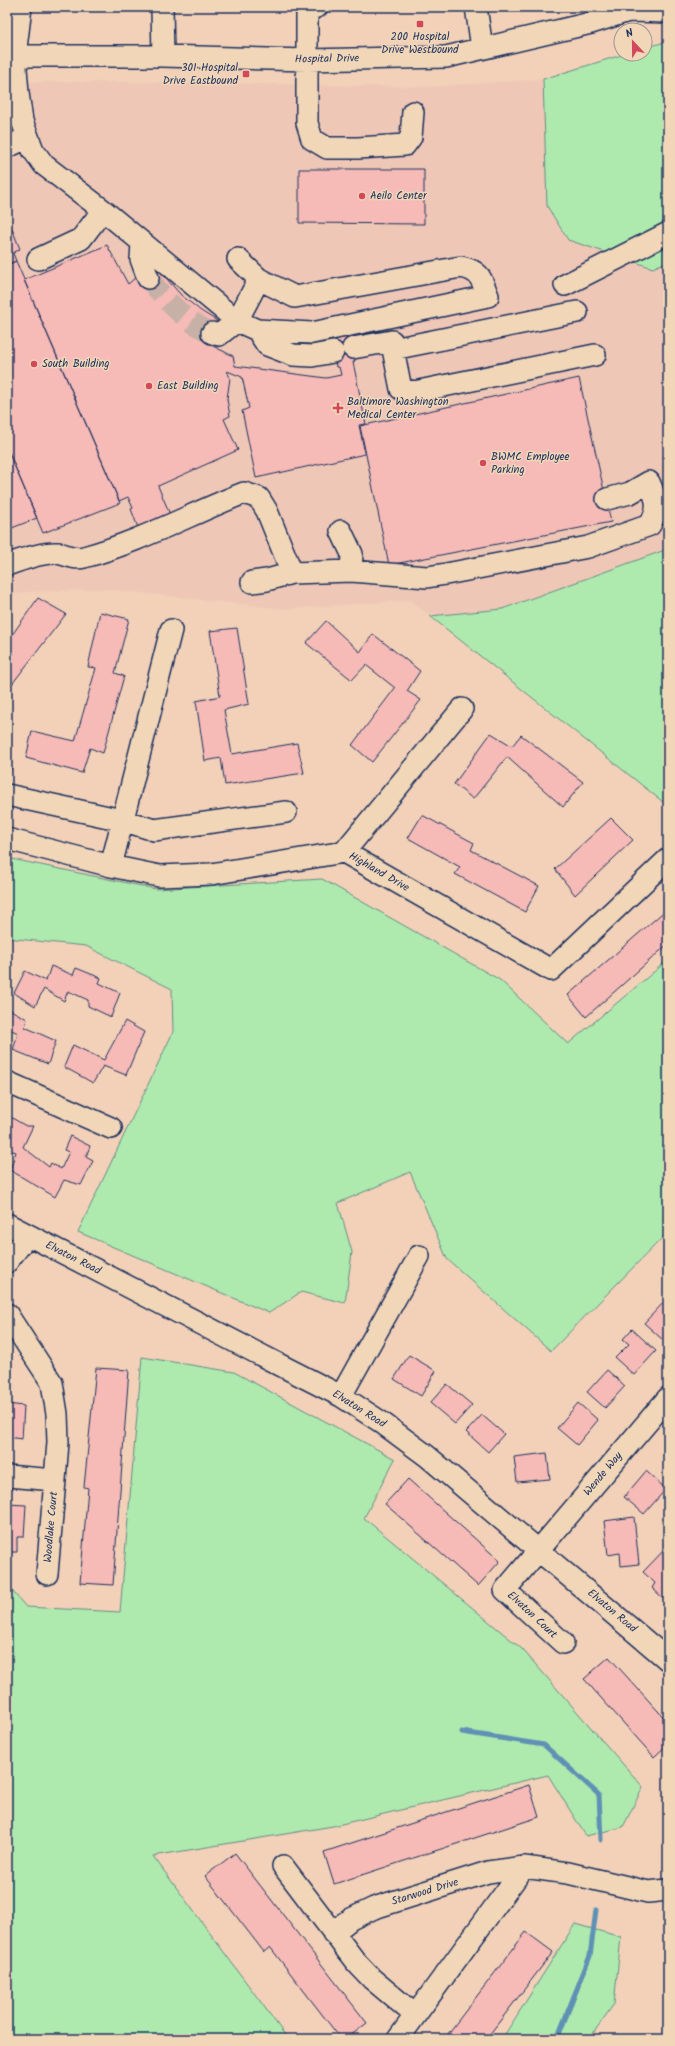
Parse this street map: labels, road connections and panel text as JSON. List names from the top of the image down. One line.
{"streets":{"street":["Hospital Drive","Highland Drive","Elvaton Road","Wende Way","Woodlake Court","Elvaton Court","Starwood Drive"]},"crossings":[["Elvaton Road","Wende Way"],["Elvaton Road","Elvaton Court"],["Wende Way","Elvaton Court"]],"places":{"transit":["200 Hospital Drive Westbound","301 Hospital Drive Eastbound"],"other":["Aeilo Center","South Building","East Building","BWMC Employee Parking"],"health":["Baltimore Washington Medical Center"]},"north":"top"}
